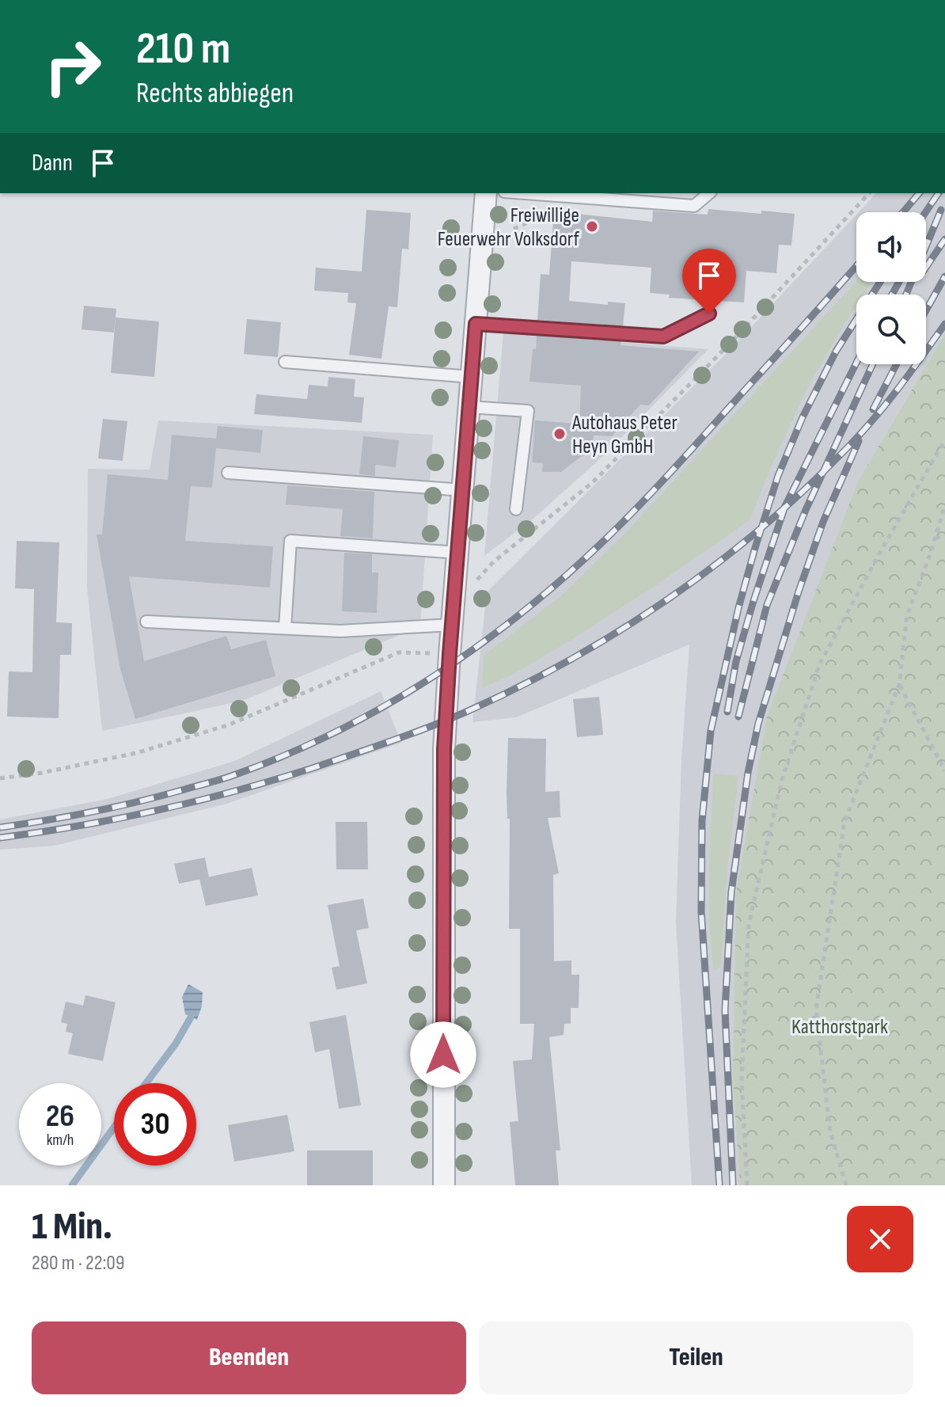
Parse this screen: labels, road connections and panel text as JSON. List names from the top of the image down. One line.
{"parks":["Katthorstpark"],"places":["Freiwillige Feuerwehr Volksdorf","Autohaus Peter Heyn GmbH"],"page":{"turn":["210 m","Rechts abbiegen"],"then":"Dann","speed":"26 km/h","limit":"30","heading":["1 Min.","280 m · 22:09"],"buttons":["Beenden","Teilen"]}}
